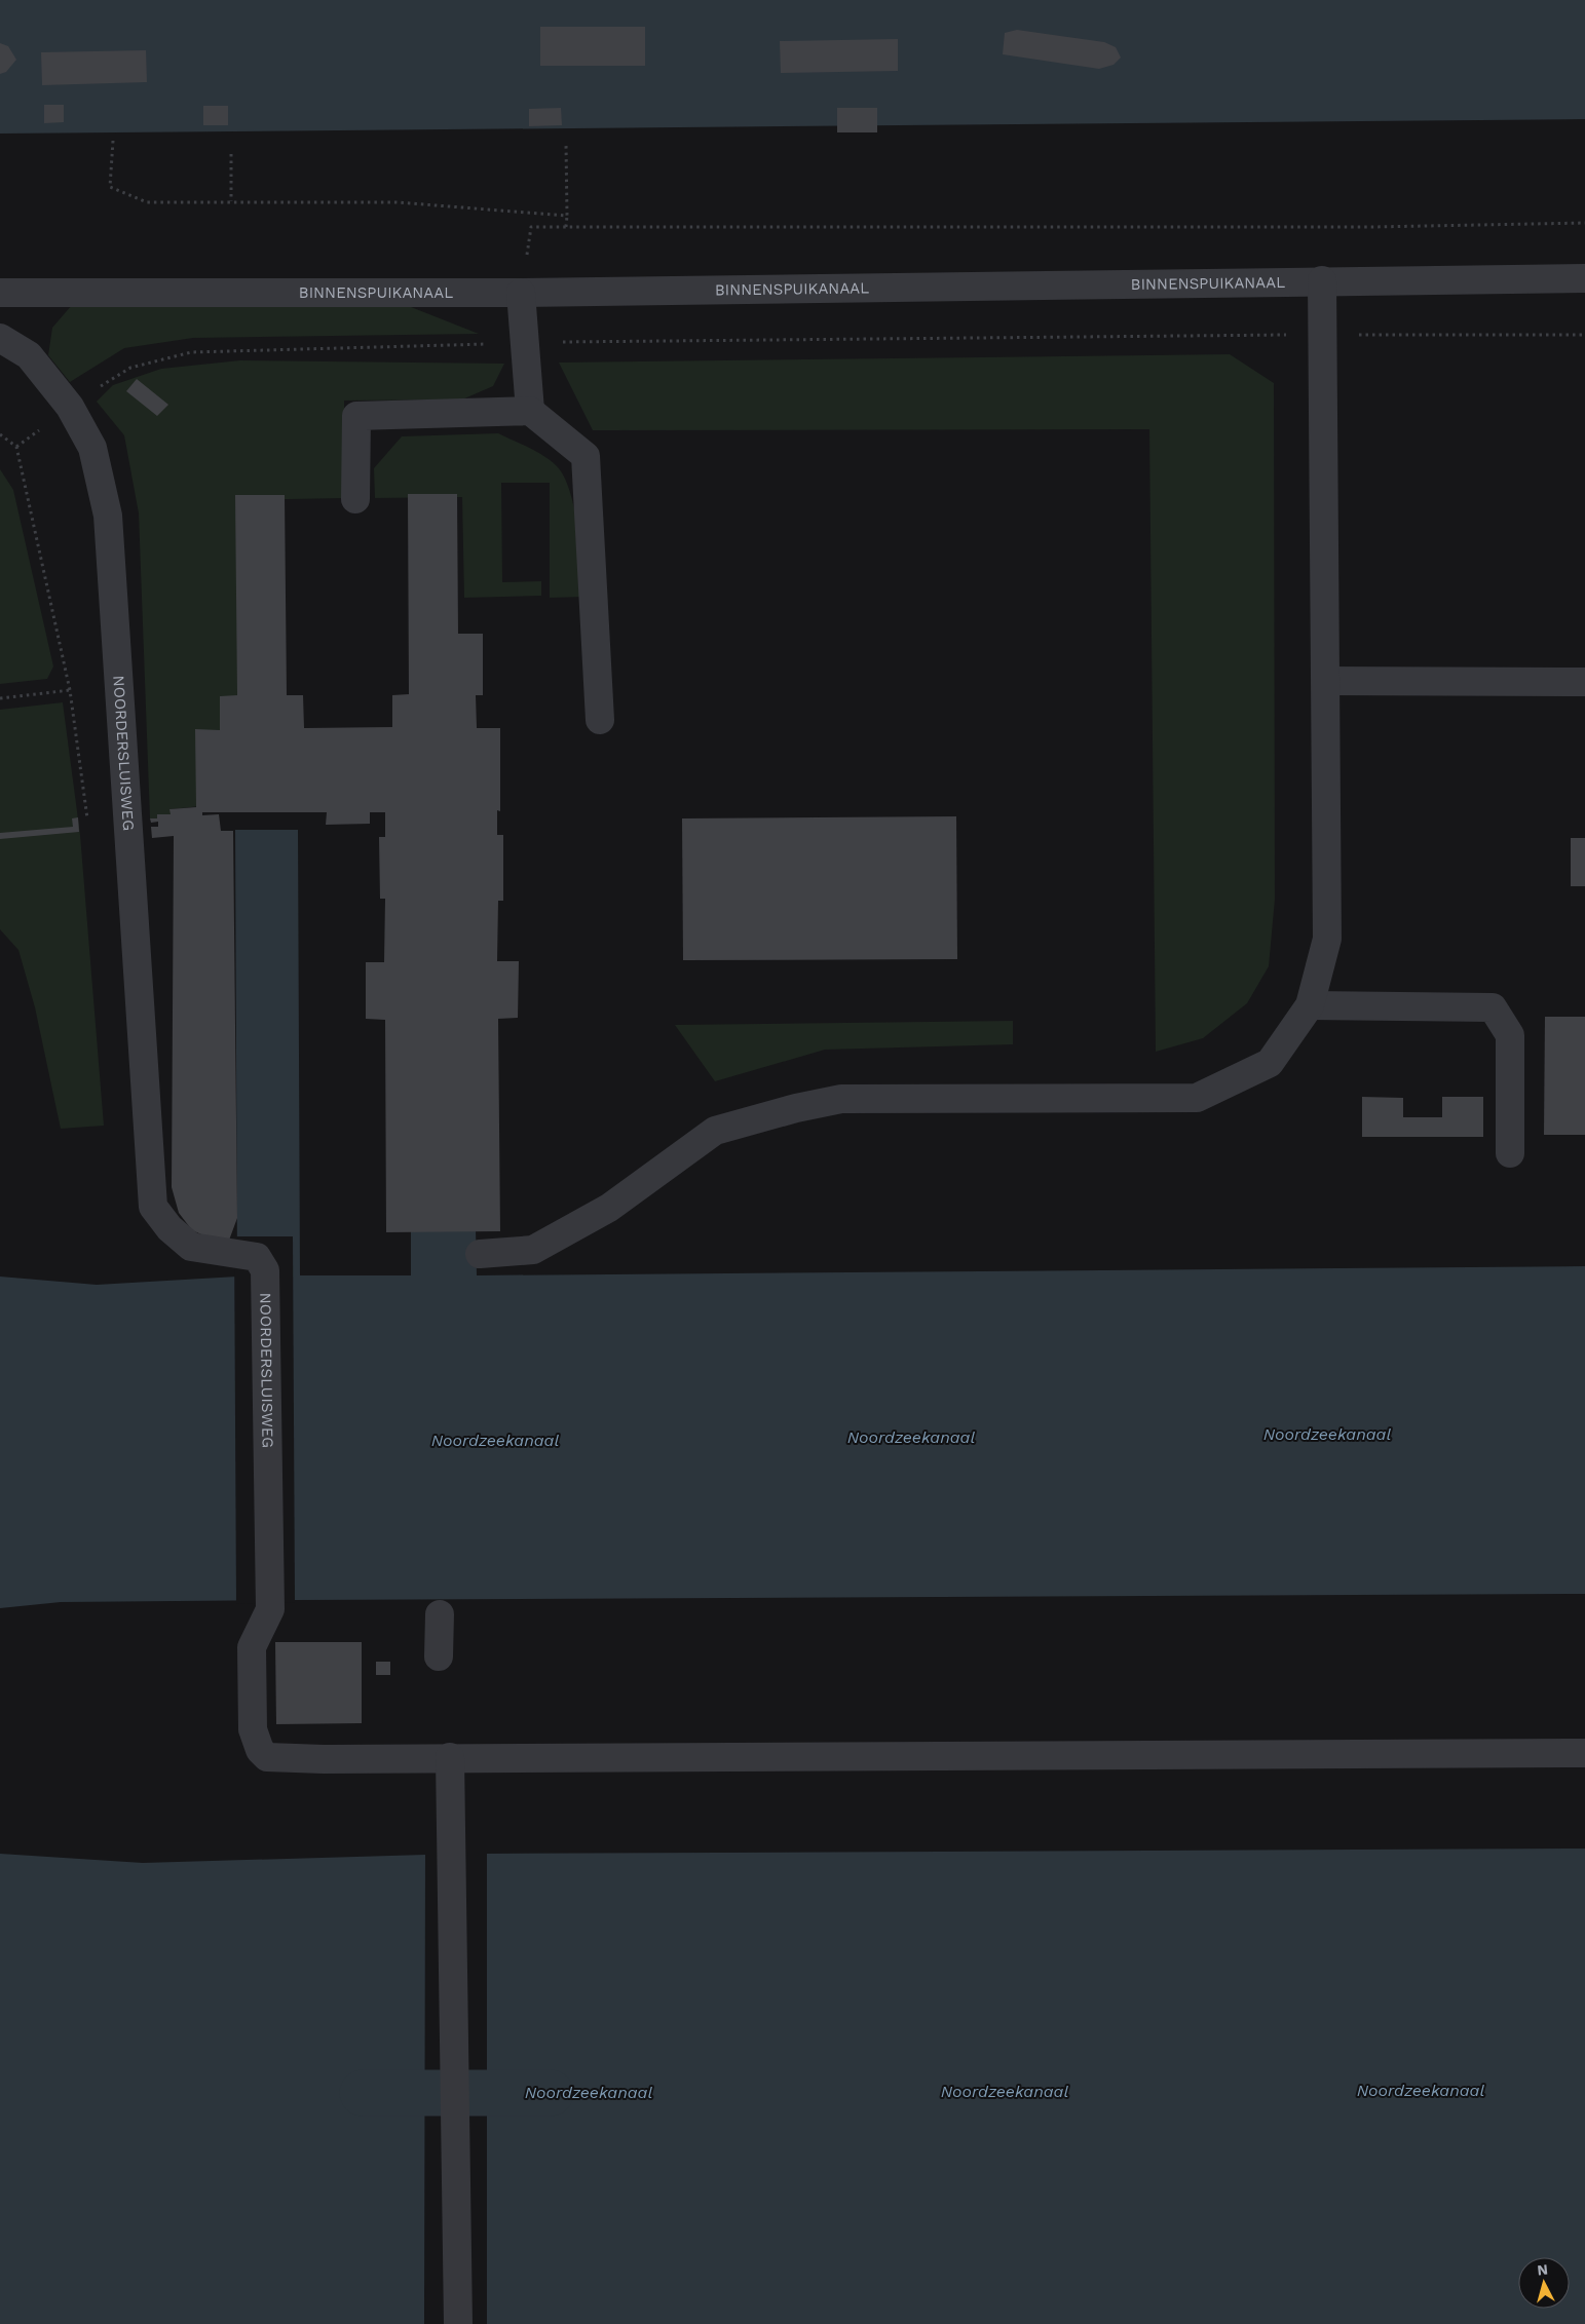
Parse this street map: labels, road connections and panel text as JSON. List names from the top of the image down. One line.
{"streets":{"street":["BINNENSPUIKANAAL","NOORDERSLUISWEG"]},"water":["Noordzeekanaal"],"north":"top"}
